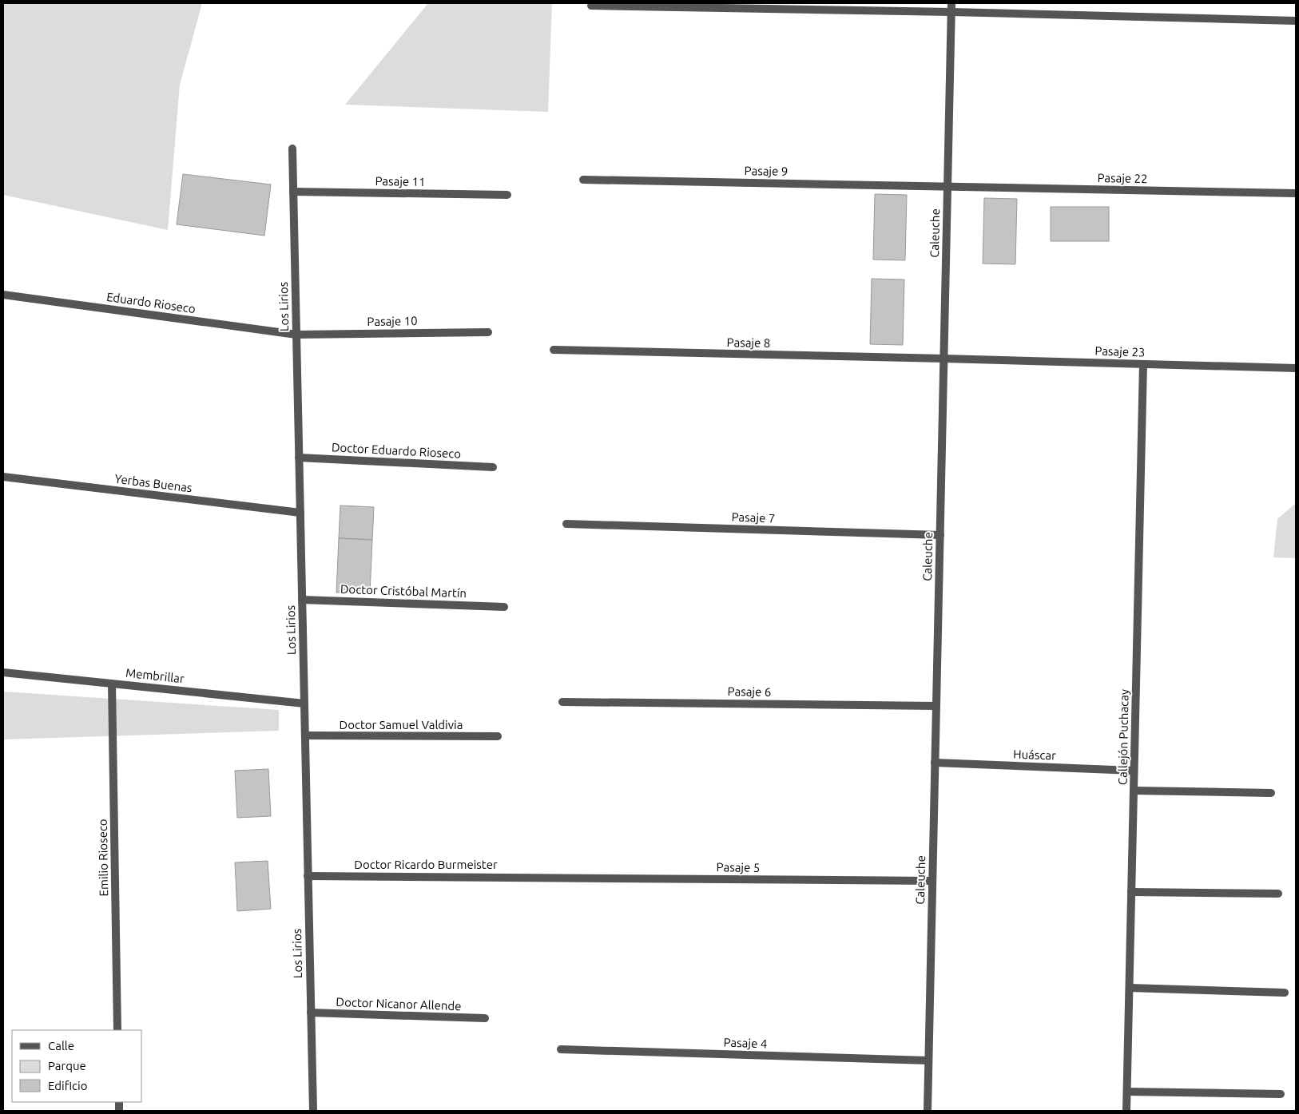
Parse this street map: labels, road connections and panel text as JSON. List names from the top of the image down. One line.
{"streets":{"street":["Pasaje 9","Pasaje 22","Pasaje 11","Caleuche","Eduardo Rioseco","Los Lirios","Pasaje 10","Pasaje 8","Pasaje 23","Doctor Eduardo Rioseco","Yerbas Buenas","Pasaje 7","Doctor Cristóbal Martín","Membrillar","Pasaje 6","Doctor Samuel Valdivia","Callejón Puchacay","Huáscar","Emilio Rioseco","Doctor Ricardo Burmeister","Pasaje 5","Doctor Nicanor Allende","Pasaje 4"]},"crossings":[["Pasaje 9","Pasaje 22"],["Pasaje 9","Caleuche"],["Pasaje 22","Caleuche"],["Pasaje 11","Los Lirios"],["Caleuche","Pasaje 8"],["Caleuche","Pasaje 23"],["Caleuche","Pasaje 7"],["Caleuche","Pasaje 6"],["Caleuche","Huáscar"],["Caleuche","Pasaje 5"],["Caleuche","Pasaje 4"],["Eduardo Rioseco","Los Lirios"],["Eduardo Rioseco","Pasaje 10"],["Los Lirios","Pasaje 10"],["Los Lirios","Doctor Eduardo Rioseco"],["Los Lirios","Yerbas Buenas"],["Los Lirios","Doctor Cristóbal Martín"],["Los Lirios","Membrillar"],["Los Lirios","Doctor Samuel Valdivia"],["Los Lirios","Doctor Ricardo Burmeister"],["Los Lirios","Doctor Nicanor Allende"],["Pasaje 8","Pasaje 23"],["Pasaje 23","Callejón Puchacay"],["Membrillar","Emilio Rioseco"],["Callejón Puchacay","Huáscar"],["Doctor Ricardo Burmeister","Pasaje 5"]],"legend":["Calle","Parque","Edificio"]}
